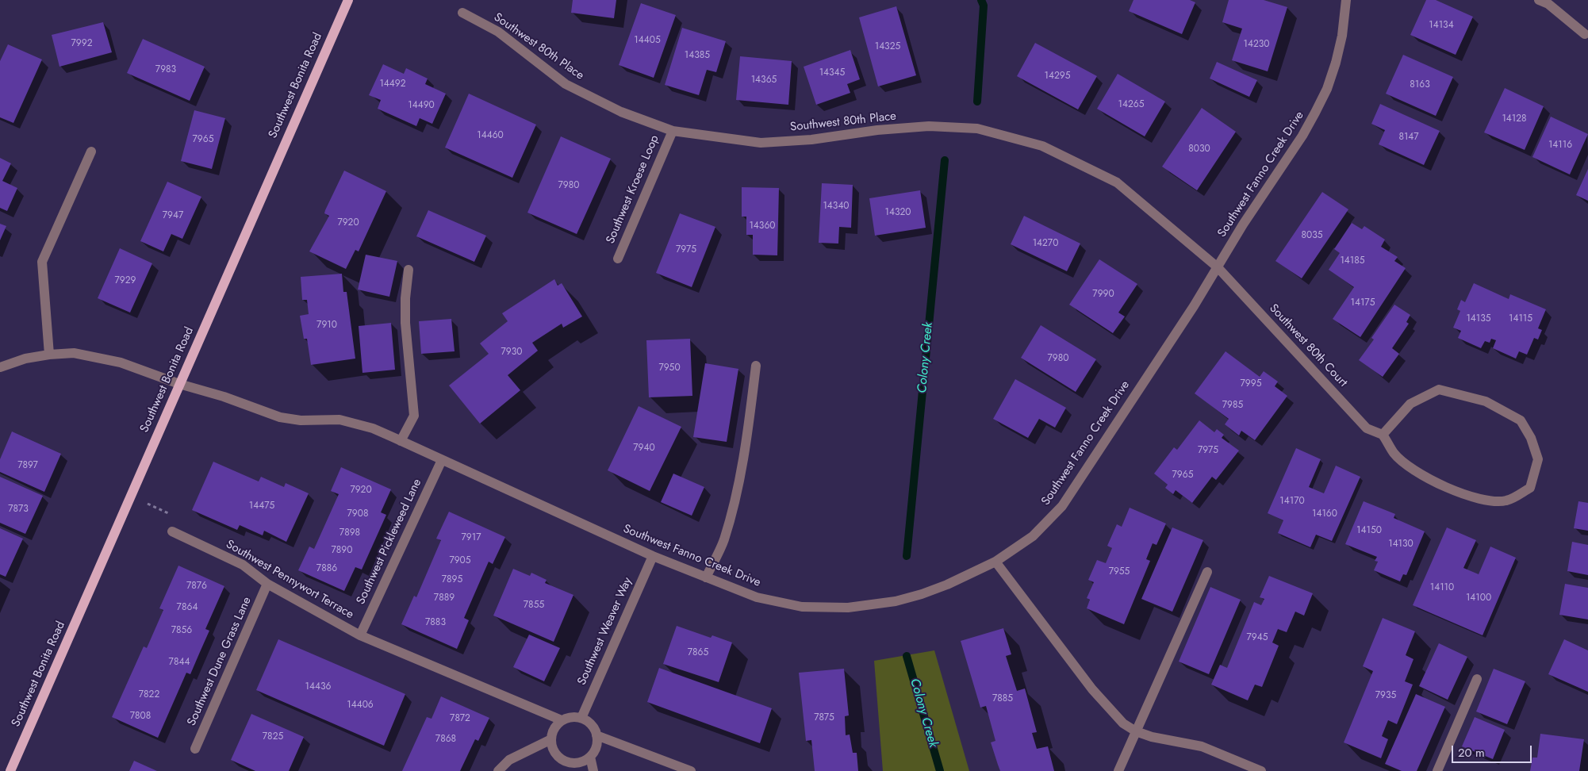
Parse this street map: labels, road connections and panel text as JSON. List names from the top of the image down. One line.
{"streets":{"main road":["Southwest Bonita Road"],"street":["Southwest 80th Place","Southwest Fanno Creek Drive","Southwest Kroese Loop","Southwest 80th Court","Southwest Pickleweed Lane","Southwest Pennywort Terrace","Southwest Weaver Way","Southwest Dune Grass Lane"]},"crossings":[["Southwest 80th Place","Southwest Fanno Creek Drive"],["Southwest 80th Place","Southwest Kroese Loop"],["Southwest 80th Place","Southwest 80th Court"],["Southwest Bonita Road","Southwest Fanno Creek Drive"],["Southwest Fanno Creek Drive","Southwest 80th Court"],["Southwest Fanno Creek Drive","Southwest Pickleweed Lane"],["Southwest Fanno Creek Drive","Southwest Weaver Way"],["Southwest Pickleweed Lane","Southwest Pennywort Terrace"],["Southwest Pennywort Terrace","Southwest Weaver Way"],["Southwest Pennywort Terrace","Southwest Dune Grass Lane"]],"water":["Colony Creek"],"house_numbers":["14134","14405","7992","14230","14325","14385","7983","14345","14295","14365","14492","8163","14265","14490","14128","14460","8147","7965","14116","8030","7980","14340","14320","7947","7920","14360","8035","14270","7975","14185","7929","7990","14175","14135","14115","7910","7930","7980","7950","7995","7985","7940","7975","7897","7965","7920","14170","14475","7873","7908","14160","14150","7898","7917","14130","7890","7905","7886","7955","7895","7876","14110","7889","14100","7855","7864","7883","7856","7945","7865","7844","14436","7822","7935","7885","14406","7808","7875","7872","7825","7868"],"scale_bar":"20 m"}
